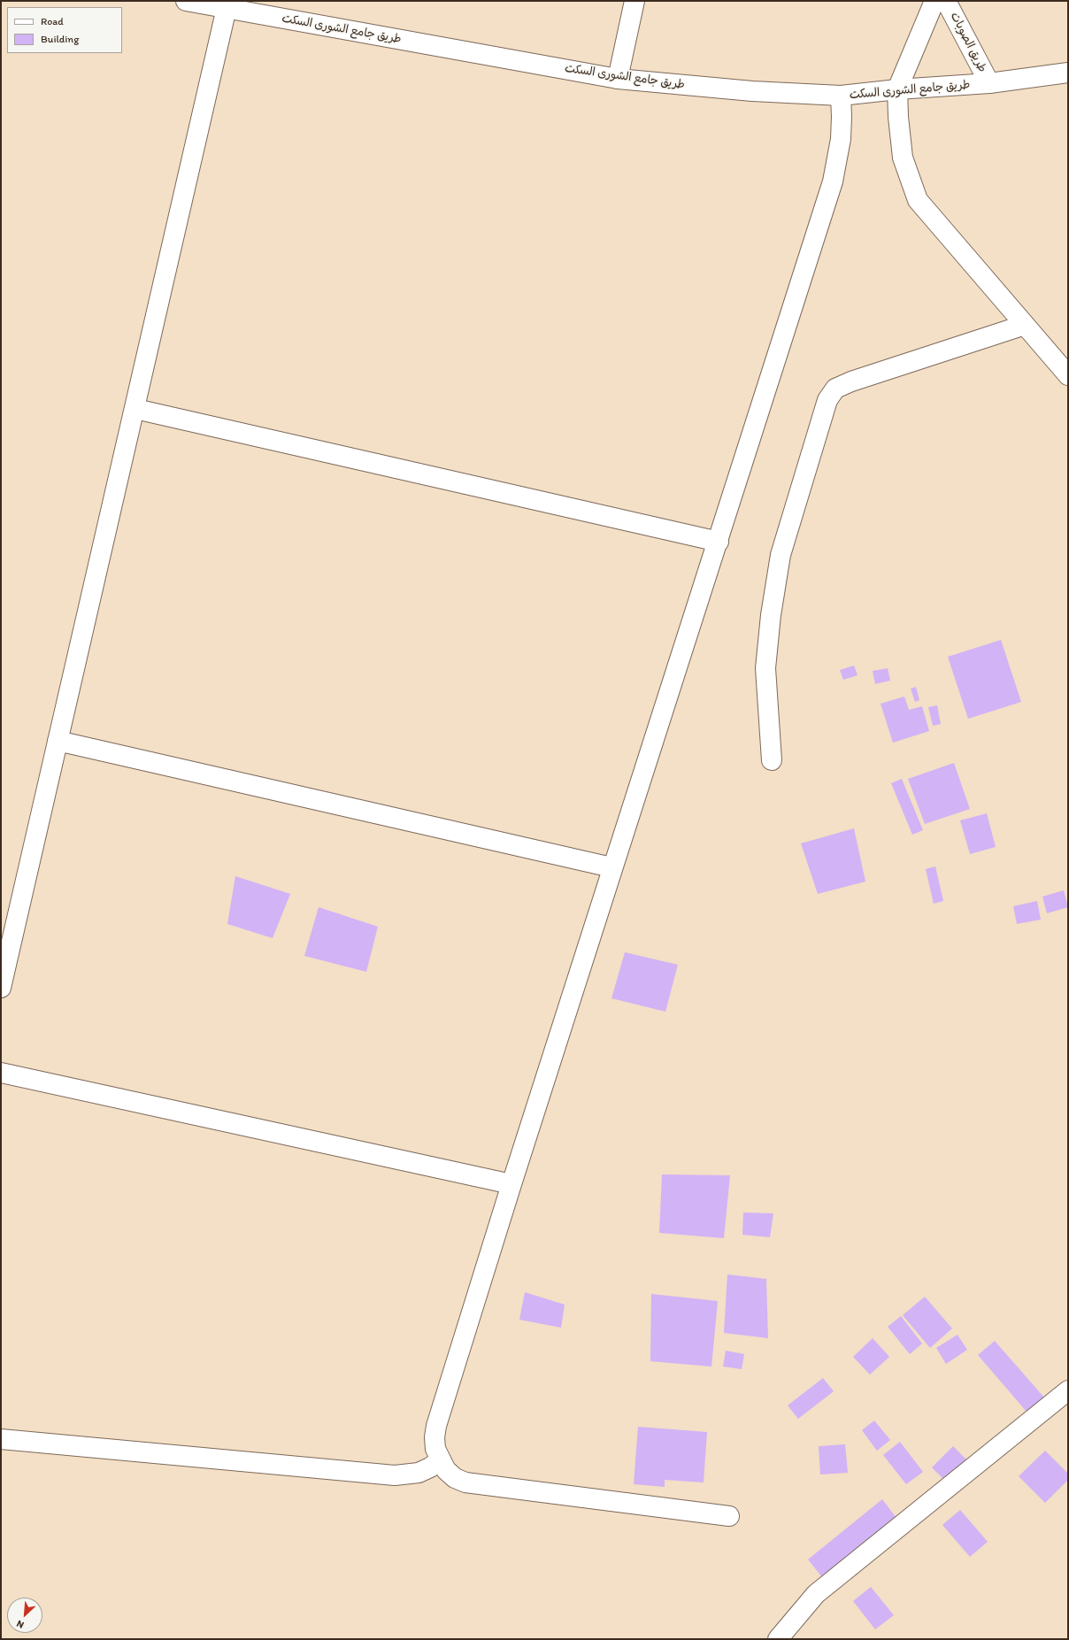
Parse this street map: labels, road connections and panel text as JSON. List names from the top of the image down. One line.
{"streets":{"street":["طريق جامع الشورى السكت","طريق الصوبات"]},"crossings":[["طريق جامع الشورى السكت","طريق الصوبات"]],"legend":["Road","Building"],"north":"bottom left"}
